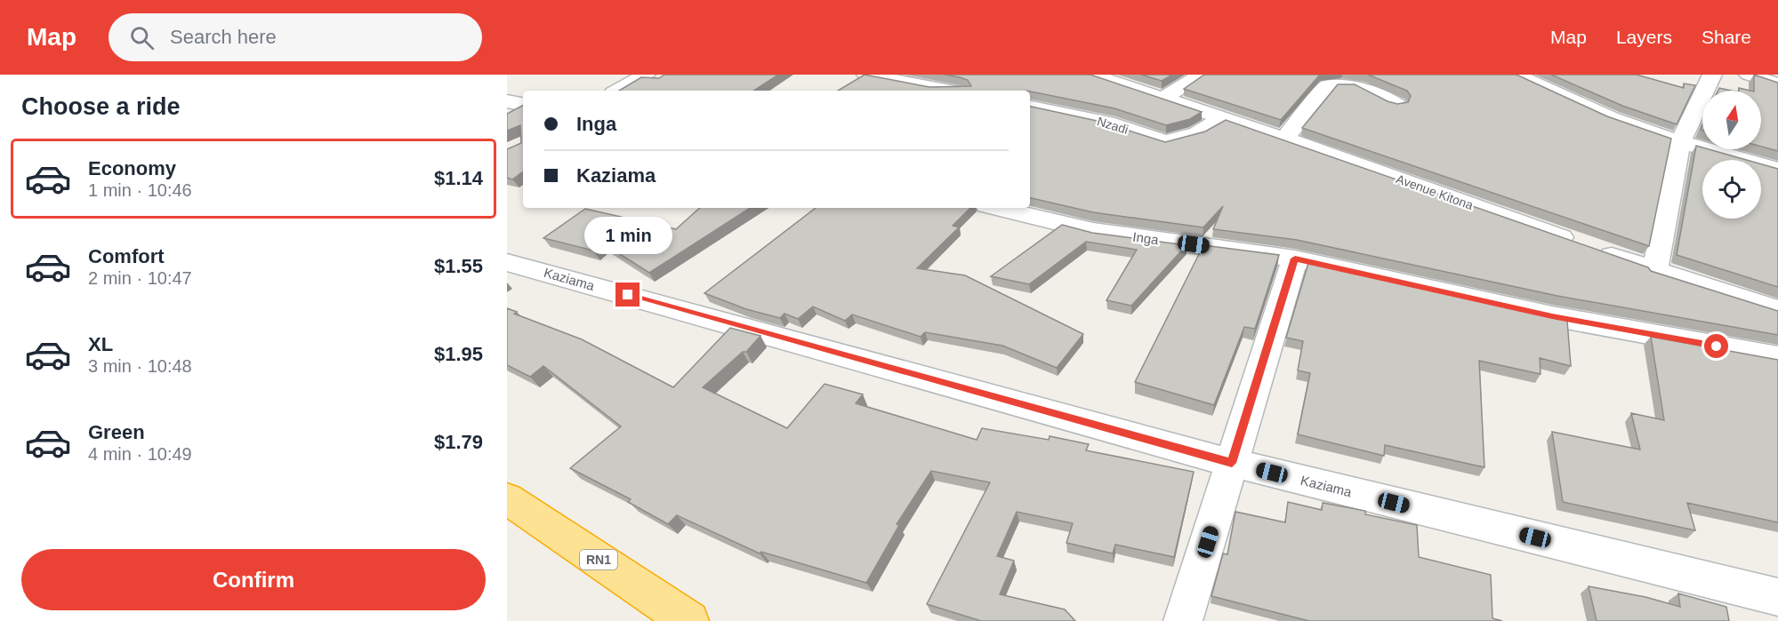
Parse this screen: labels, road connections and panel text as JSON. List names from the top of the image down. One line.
{"streets":{"highway":["RN1"],"street":["Nzadi","Avenue Kitona","Inga","Kaziama"]},"crossings":[["Nzadi","Avenue Kitona"]],"north":"top","page":{"header":"Map","search":"Search here","nav":["Map","Layers","Share"],"heading":"Choose a ride","banner":["Inga","Kaziama"],"list":[{"name":"Economy","note":"1 min · 10:46","value":"$1.14"},{"name":"Comfort","note":"2 min · 10:47","value":"$1.55"},{"name":"XL","note":"3 min · 10:48","value":"$1.95"},{"name":"Green","note":"4 min · 10:49","value":"$1.79"}],"bubble":"1 min","buttons":"Confirm"}}
